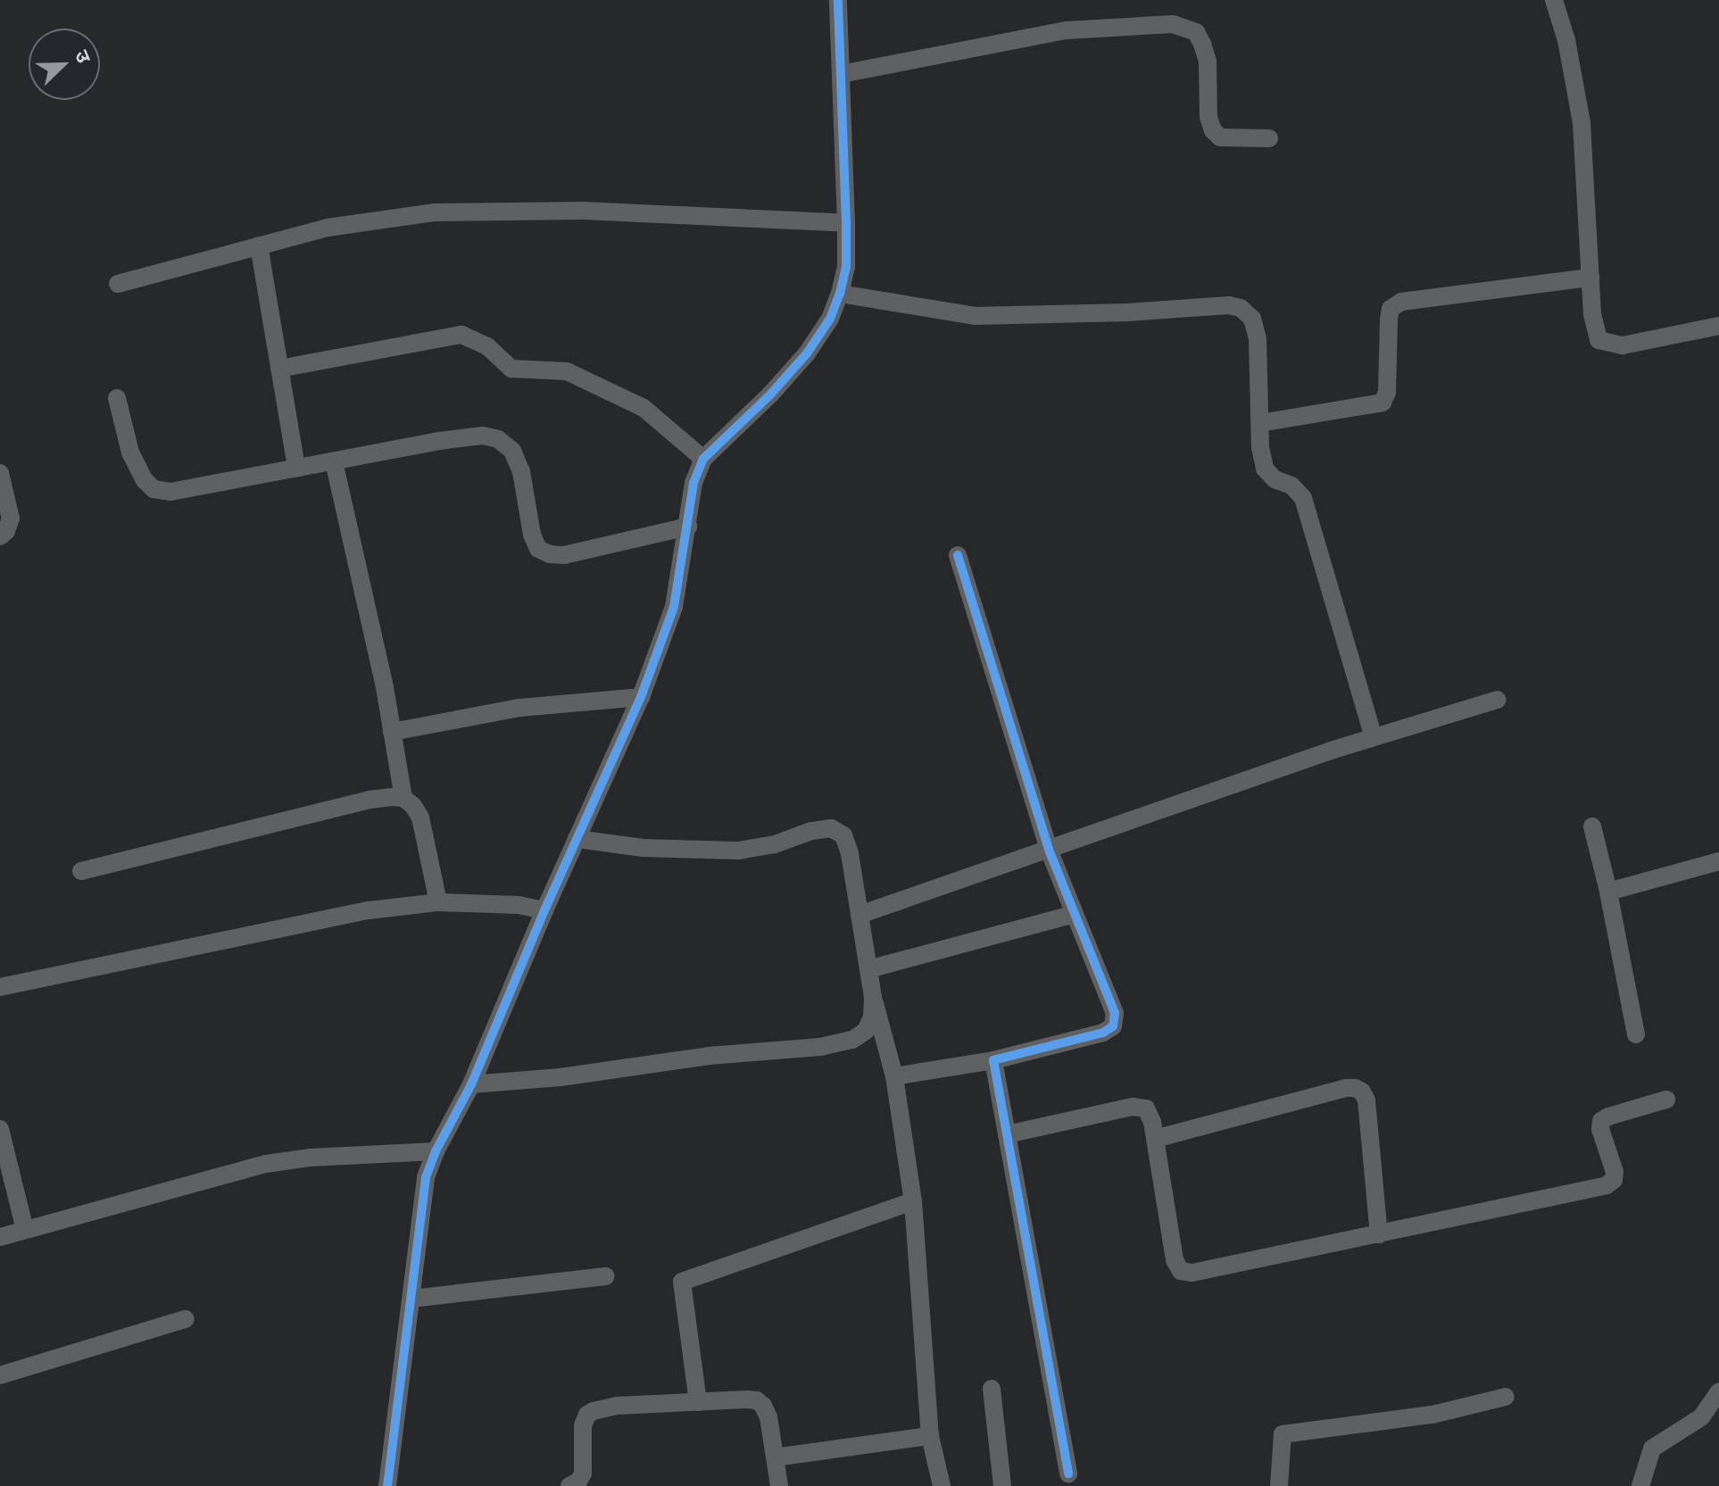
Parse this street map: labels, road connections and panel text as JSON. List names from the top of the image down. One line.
{"north":"top right"}
